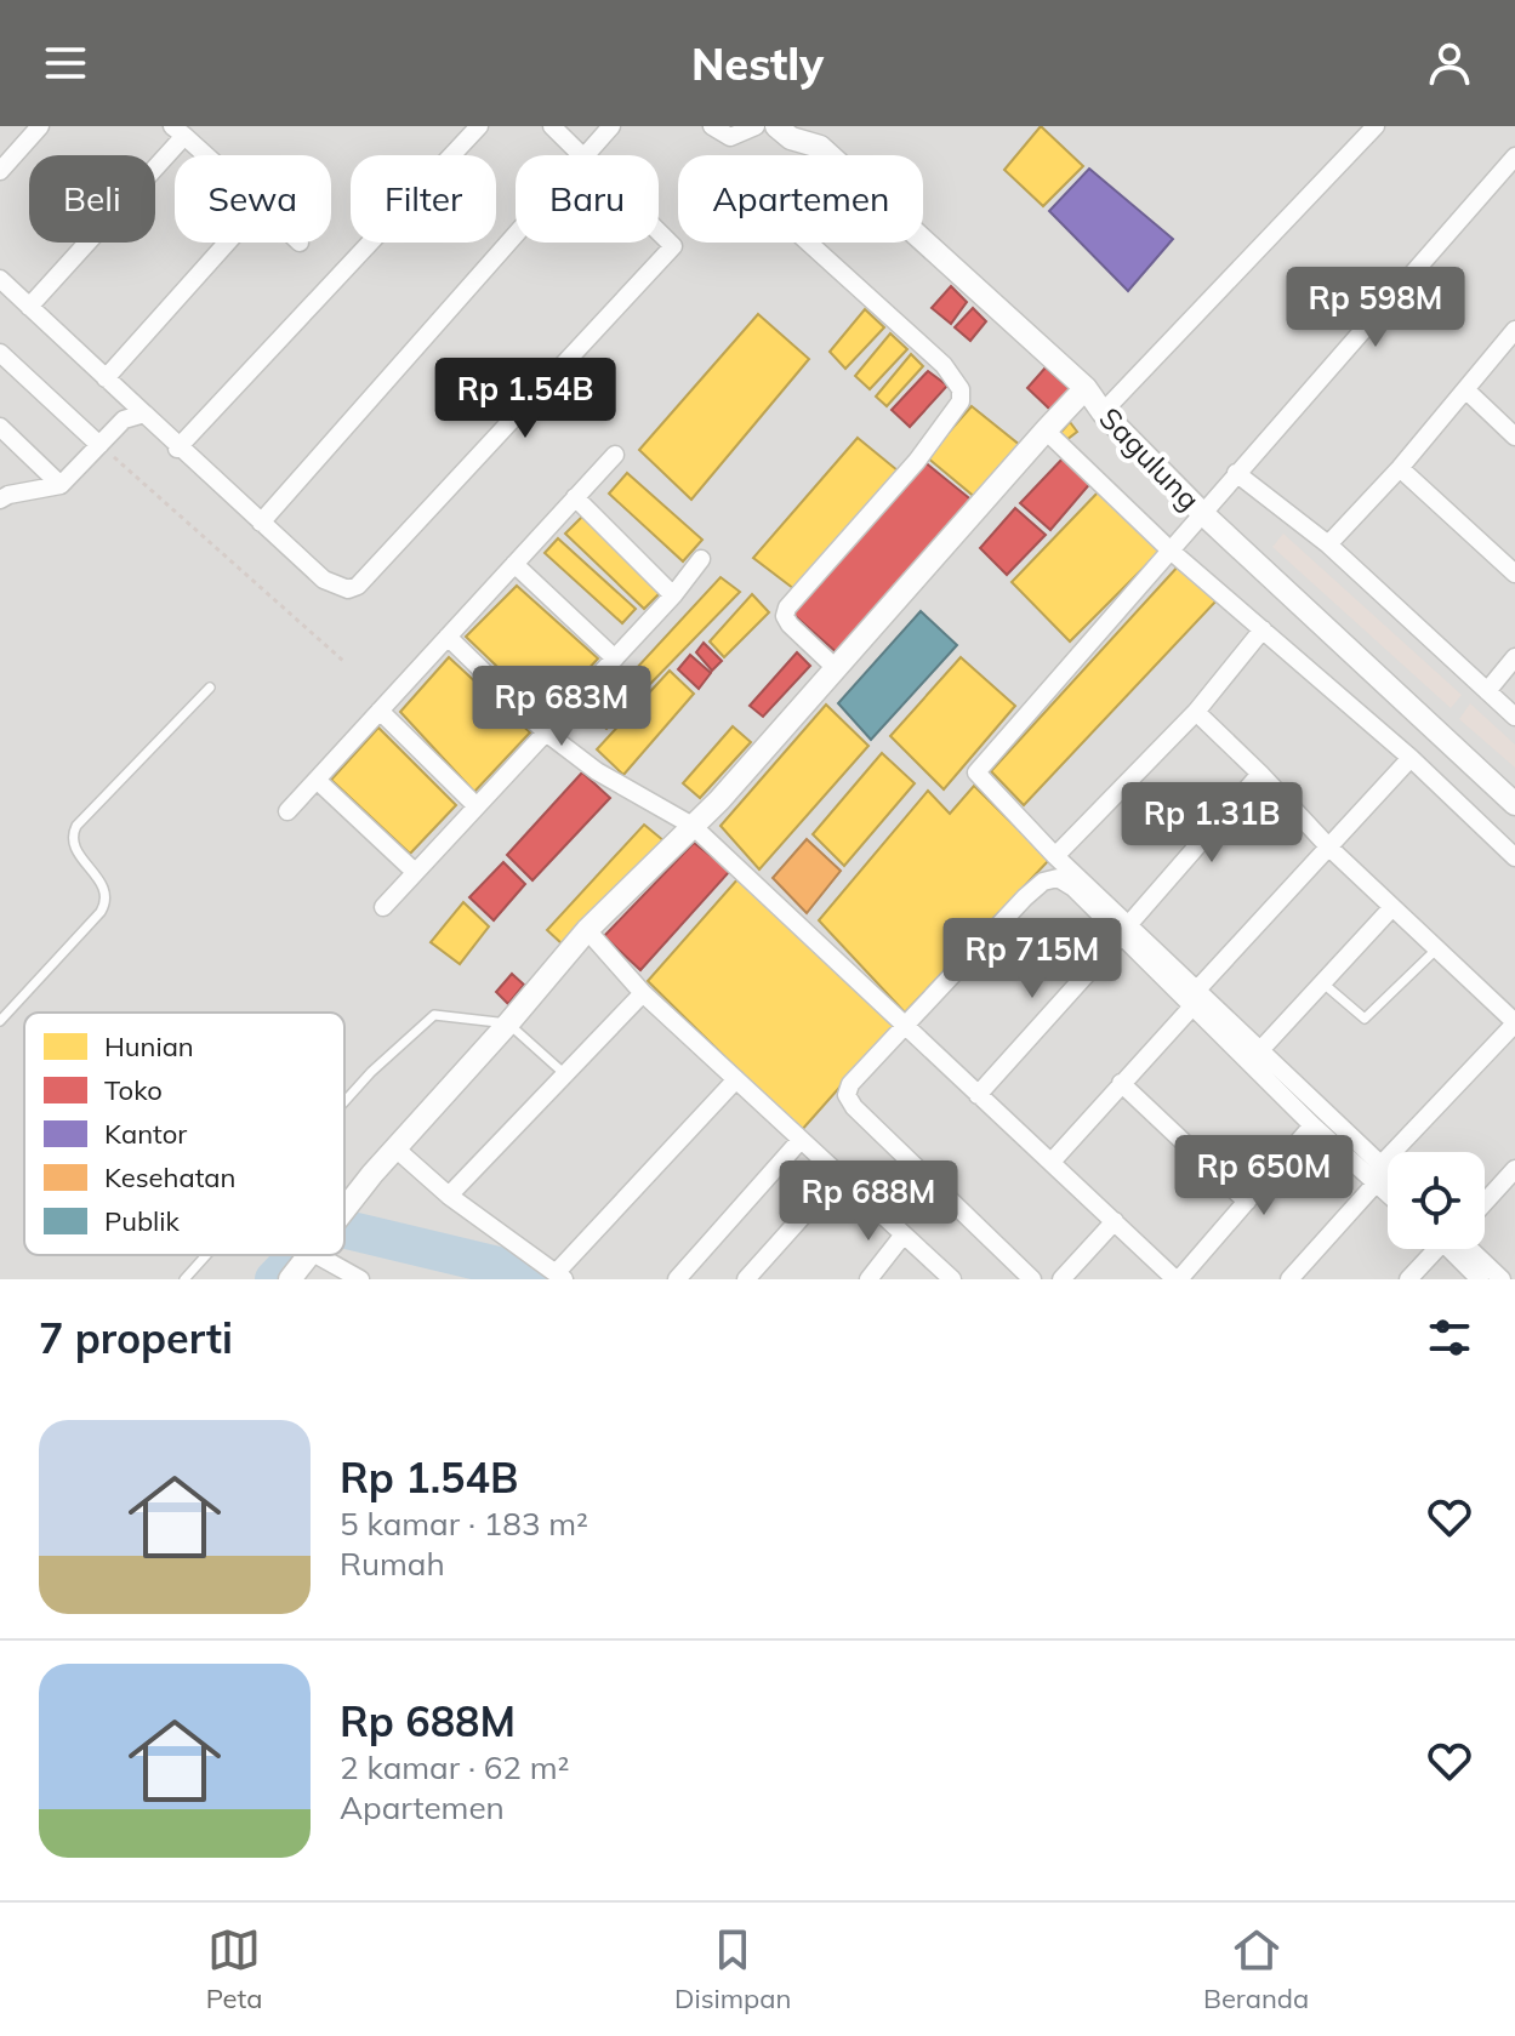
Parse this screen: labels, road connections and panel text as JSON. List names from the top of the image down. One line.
{"streets":{"street":["Sagulung"]},"legend":["Hunian","Toko","Kantor","Kesehatan","Publik"],"page":{"header":"Nestly","chip":["Beli","Sewa","Filter","Baru","Apartemen"],"price":["Rp 598M","Rp 1.54B","Rp 683M","Rp 1.31B","Rp 715M","Rp 650M","Rp 688M"],"heading":"7 properti","list":[{"name":"Rp 1.54B","note":"5 kamar · 183 m² · Rumah"},{"name":"Rp 688M","note":"2 kamar · 62 m² · Apartemen"}],"tabs":["Peta","Disimpan","Beranda"]}}
